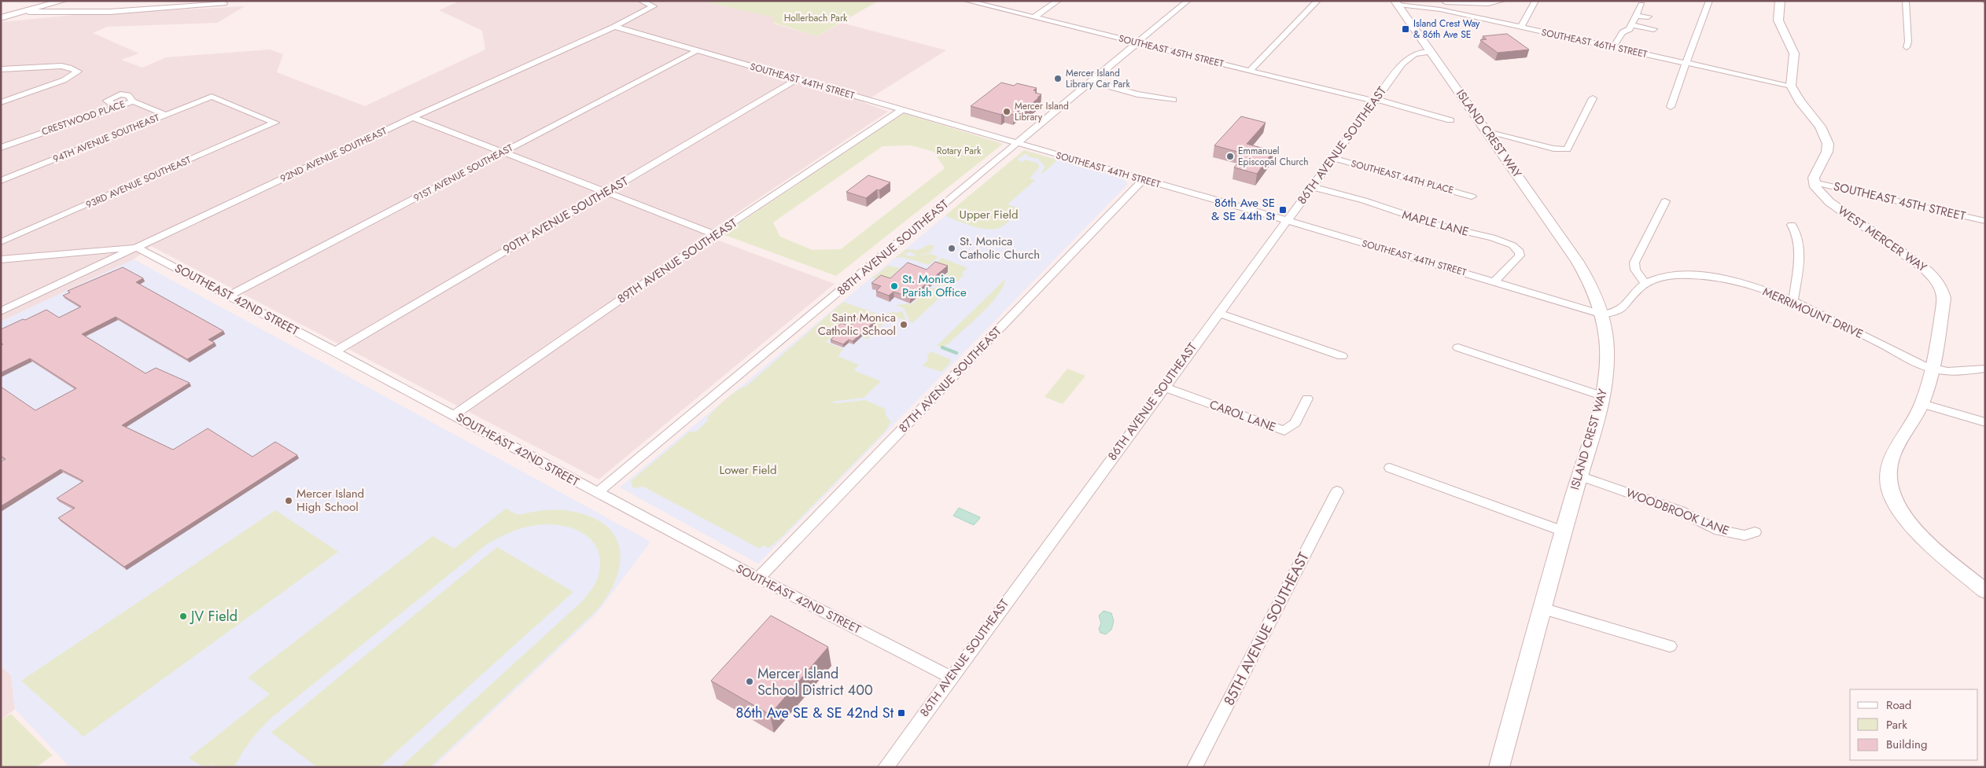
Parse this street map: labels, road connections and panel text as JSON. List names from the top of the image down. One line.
{"streets":{"street":["SOUTHEAST 46TH STREET","SOUTHEAST 45TH STREET","SOUTHEAST 44TH STREET","CRESTWOOD PLACE","ISLAND CREST WAY","94TH AVENUE SOUTHEAST","86TH AVENUE SOUTHEAST","92ND AVENUE SOUTHEAST","91ST AVENUE SOUTHEAST","SOUTHEAST 44TH PLACE","93RD AVENUE SOUTHEAST","90TH AVENUE SOUTHEAST","MAPLE LANE","WEST MERCER WAY","88TH AVENUE SOUTHEAST","89TH AVENUE SOUTHEAST","SOUTHEAST 42ND STREET","MERRIMOUNT DRIVE","87TH AVENUE SOUTHEAST","CAROL LANE","WOODBROOK LANE","85TH AVENUE SOUTHEAST"]},"crossings":[["SOUTHEAST 46TH STREET","ISLAND CREST WAY"],["SOUTHEAST 45TH STREET","86TH AVENUE SOUTHEAST"],["SOUTHEAST 45TH STREET","WEST MERCER WAY"],["SOUTHEAST 45TH STREET","88TH AVENUE SOUTHEAST"],["SOUTHEAST 44TH STREET","ISLAND CREST WAY"],["SOUTHEAST 44TH STREET","86TH AVENUE SOUTHEAST"],["SOUTHEAST 44TH STREET","92ND AVENUE SOUTHEAST"],["SOUTHEAST 44TH STREET","91ST AVENUE SOUTHEAST"],["SOUTHEAST 44TH STREET","90TH AVENUE SOUTHEAST"],["SOUTHEAST 44TH STREET","MAPLE LANE"],["SOUTHEAST 44TH STREET","88TH AVENUE SOUTHEAST"],["SOUTHEAST 44TH STREET","89TH AVENUE SOUTHEAST"],["SOUTHEAST 44TH STREET","MERRIMOUNT DRIVE"],["SOUTHEAST 44TH STREET","87TH AVENUE SOUTHEAST"],["CRESTWOOD PLACE","94TH AVENUE SOUTHEAST"],["ISLAND CREST WAY","86TH AVENUE SOUTHEAST"],["ISLAND CREST WAY","MERRIMOUNT DRIVE"],["ISLAND CREST WAY","WOODBROOK LANE"],["94TH AVENUE SOUTHEAST","93RD AVENUE SOUTHEAST"],["86TH AVENUE SOUTHEAST","SOUTHEAST 44TH PLACE"],["86TH AVENUE SOUTHEAST","MAPLE LANE"],["86TH AVENUE SOUTHEAST","SOUTHEAST 42ND STREET"],["86TH AVENUE SOUTHEAST","CAROL LANE"],["92ND AVENUE SOUTHEAST","SOUTHEAST 42ND STREET"],["91ST AVENUE SOUTHEAST","SOUTHEAST 42ND STREET"],["90TH AVENUE SOUTHEAST","SOUTHEAST 42ND STREET"],["WEST MERCER WAY","MERRIMOUNT DRIVE"],["88TH AVENUE SOUTHEAST","SOUTHEAST 42ND STREET"],["89TH AVENUE SOUTHEAST","SOUTHEAST 42ND STREET"],["SOUTHEAST 42ND STREET","87TH AVENUE SOUTHEAST"]],"parks":["Hollerbach Park","Rotary Park","Upper Field","Lower Field"],"places":{"transit":["Island Crest Way & 86th Ave SE","86th Ave SE & SE 44th St","86th Ave SE & SE 42nd St"],"other":["Mercer Island Library Car Park","Mercer Island Library","Emmanuel Episcopal Church","St. Monica Catholic Church","St. Monica Parish Office","Saint Monica Catholic School","Mercer Island High School","JV Field","Mercer Island School District 400"]},"legend":["Road","Park","Building"]}
